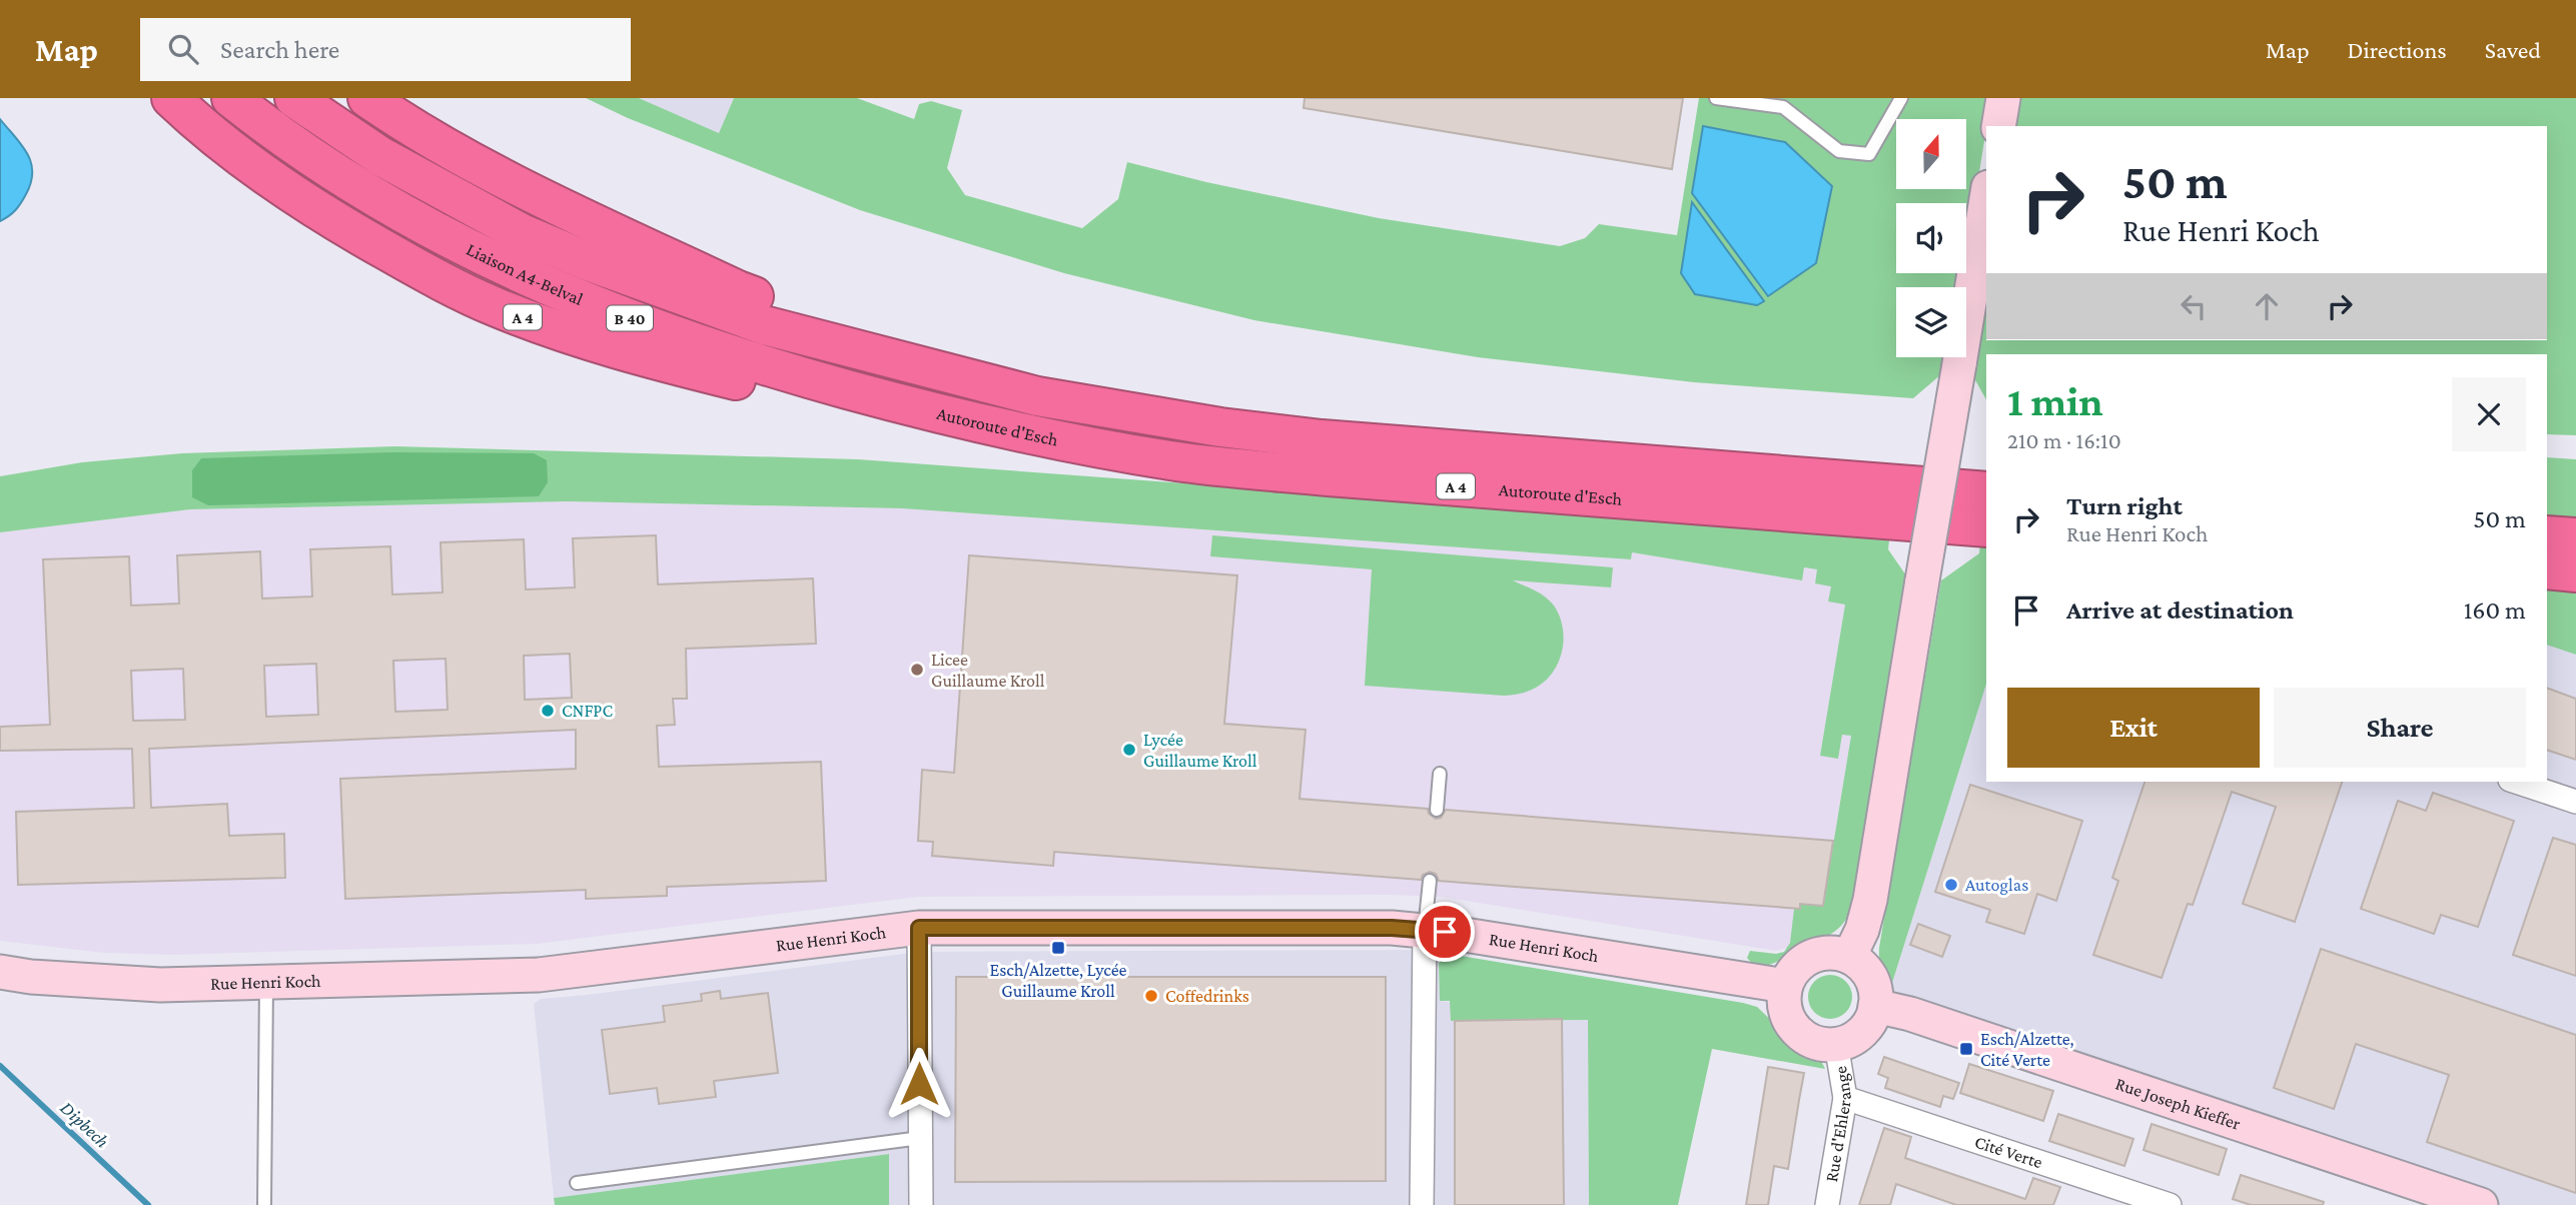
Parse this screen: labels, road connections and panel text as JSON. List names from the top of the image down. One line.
{"streets":{"highway":["Liaison A4-Belval","A 4","B 40","Autoroute d'Esch"],"street":["Rue Henri Koch","Rue Joseph Kieffer","Rue d'Ehlerange","Cité Verte"]},"crossings":[["Liaison A4-Belval","A 4"],["Liaison A4-Belval","Autoroute d'Esch"],["A 4","Autoroute d'Esch"],["Rue Henri Koch","Rue Joseph Kieffer"],["Rue Henri Koch","Rue d'Ehlerange"],["Rue Joseph Kieffer","Rue d'Ehlerange"],["Rue d'Ehlerange","Cité Verte"]],"water":["Dipbech"],"places":{"other":["Licee Guillaume Kroll","CNFPC","Lycée Guillaume Kroll","Autoglas","Coffedrinks"],"transit":["Esch/Alzette, Lycée Guillaume Kroll","Esch/Alzette, Cité Verte"]},"north":"top","page":{"header":"Map","search":"Search here","nav":["Map","Directions","Saved"],"turn":["50 m","Rue Henri Koch"],"heading":["1 min","210 m · 16:10"],"list":[{"name":"Turn right","note":"Rue Henri Koch","value":"50 m"},{"name":"Arrive at destination","value":"160 m"}],"buttons":["Exit","Share"]}}
